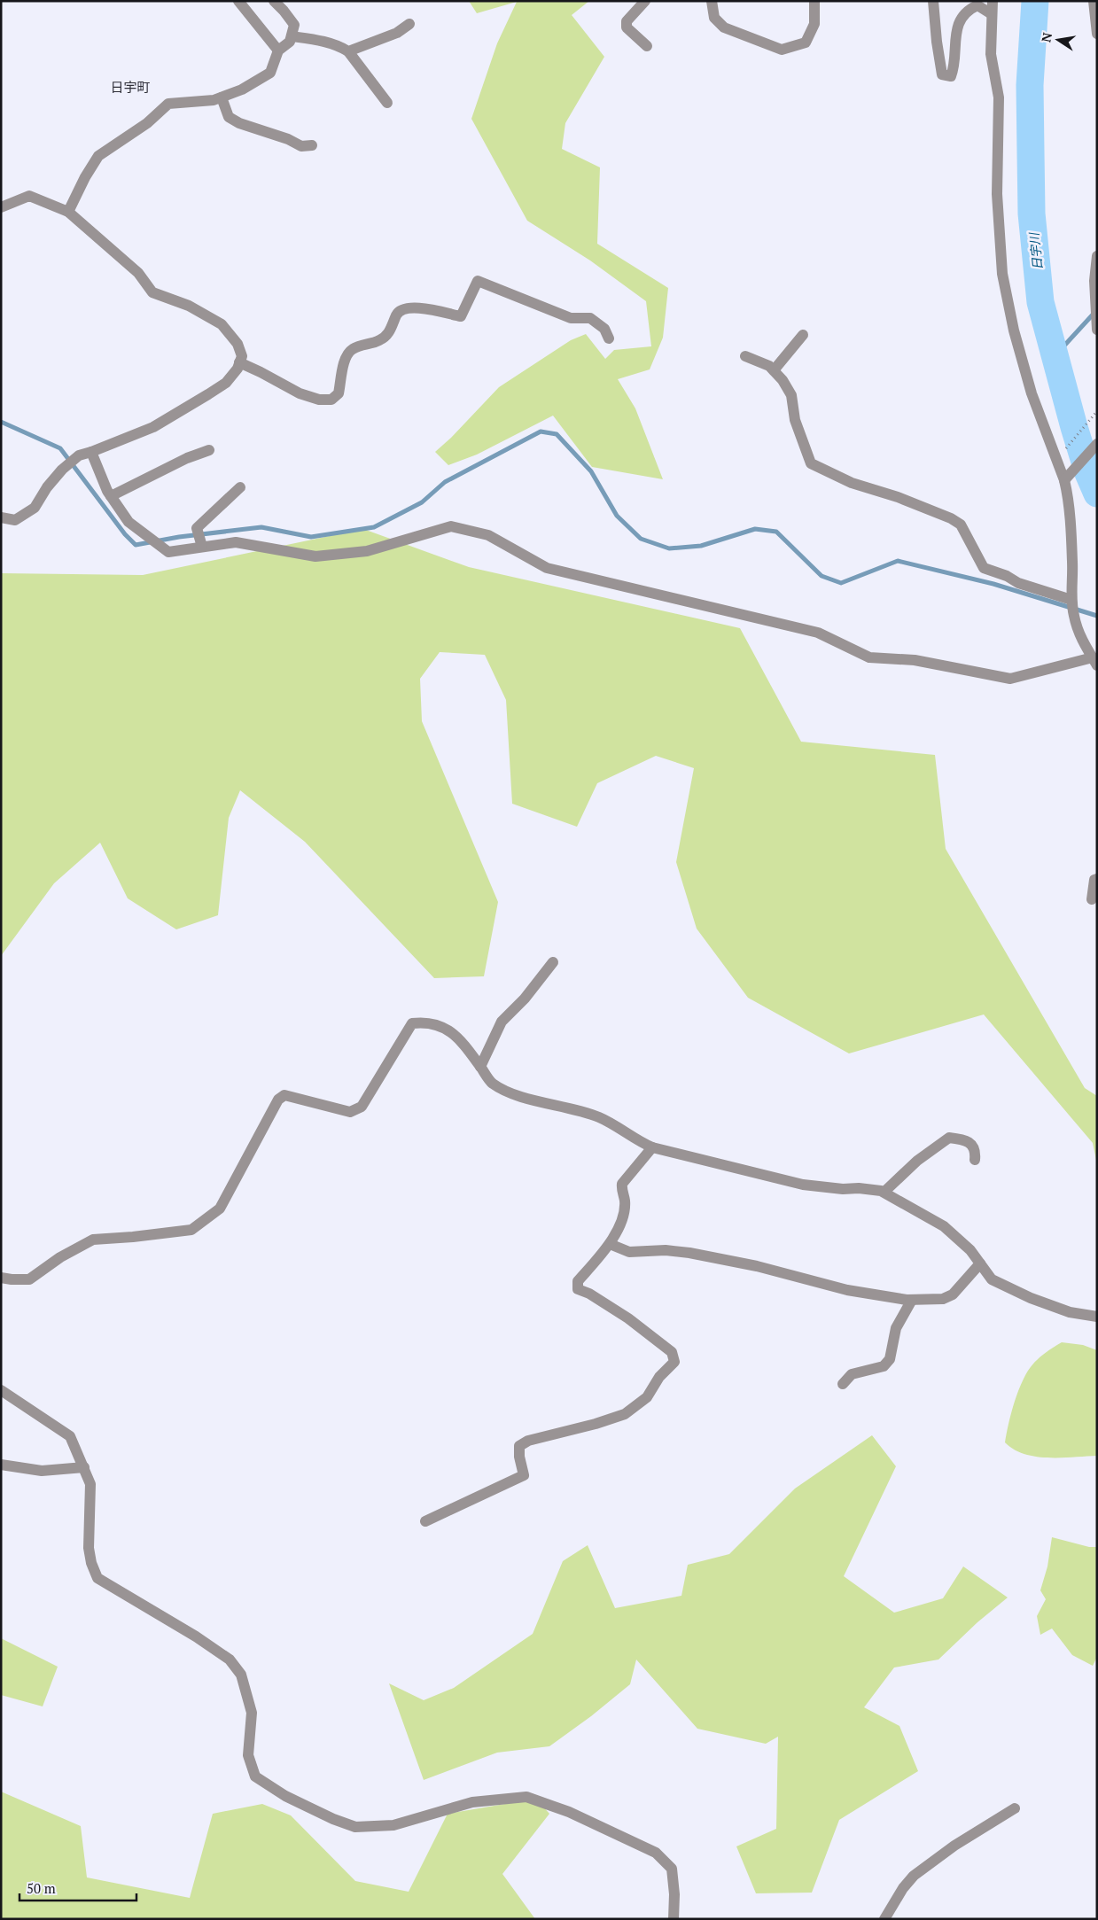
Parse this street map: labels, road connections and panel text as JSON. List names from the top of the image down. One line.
{"districts":["日宇町"],"water":["日宇川"],"scale_bar":"50 m","north":"left"}
